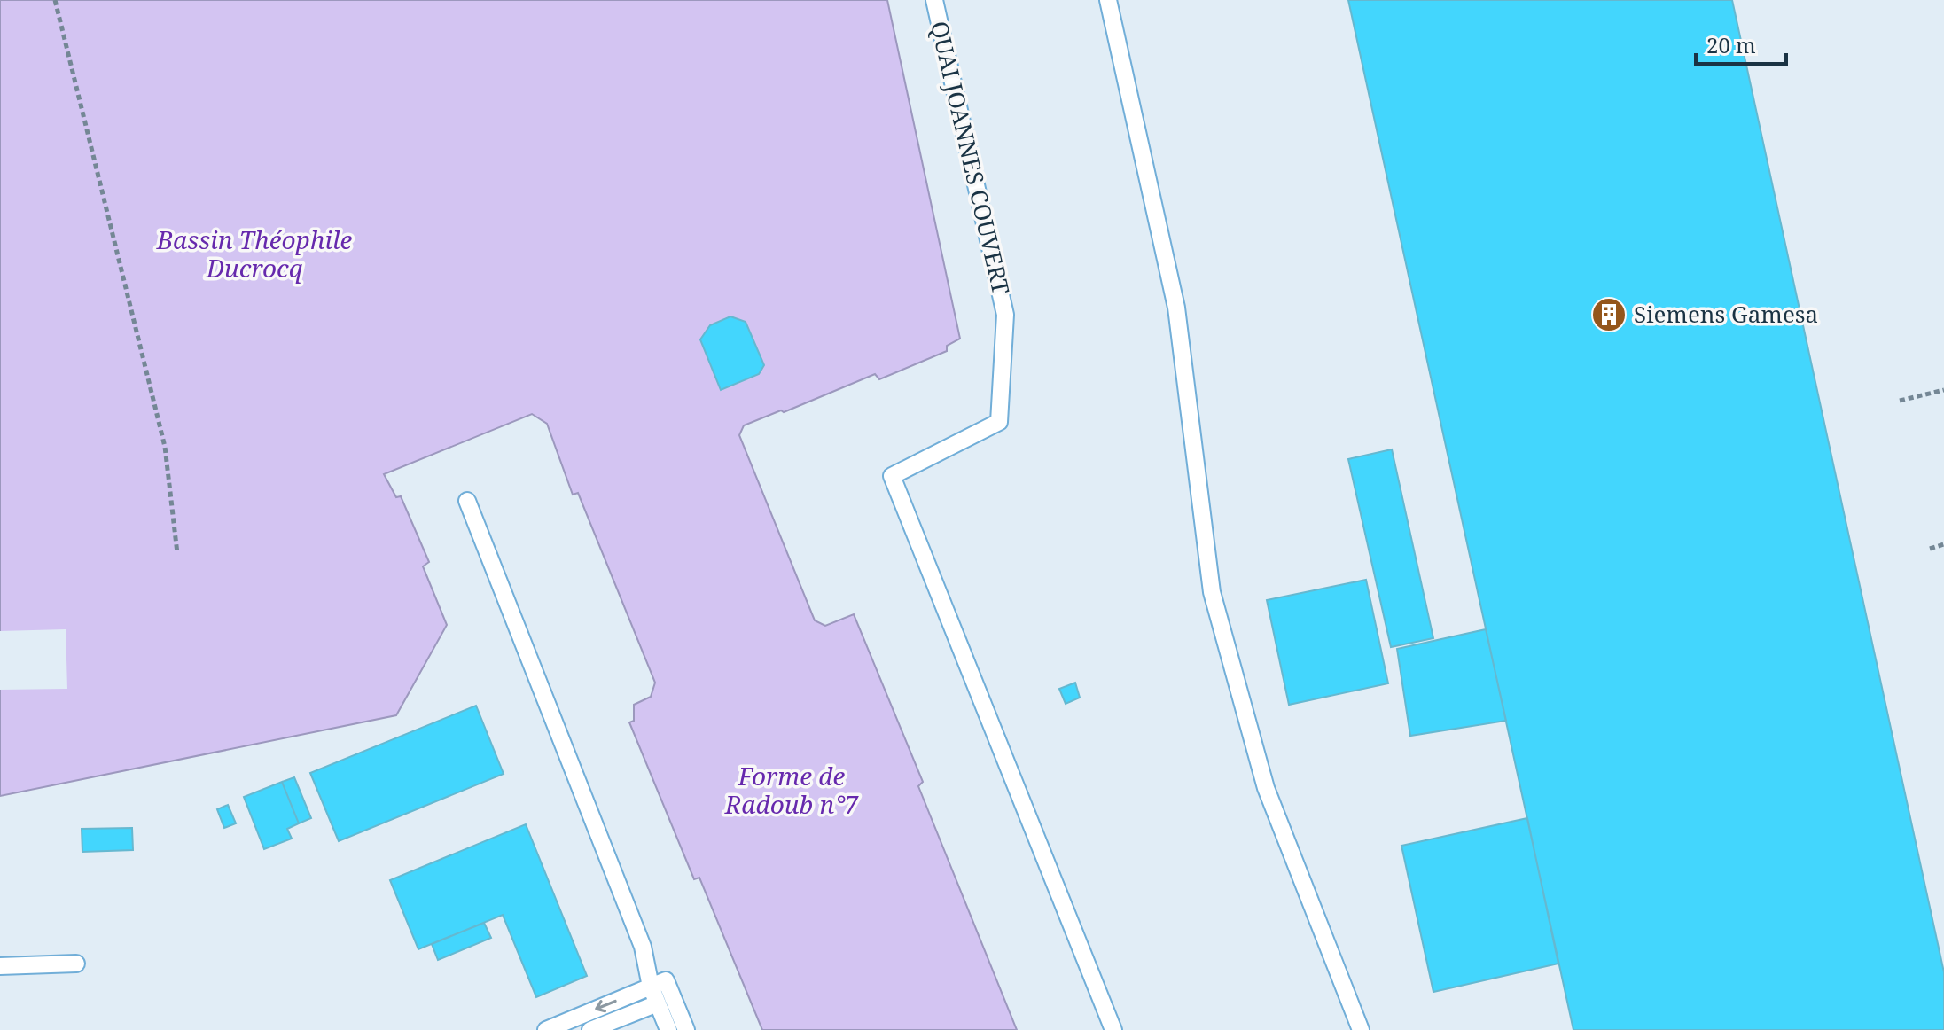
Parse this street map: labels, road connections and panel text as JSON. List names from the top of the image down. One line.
{"streets":{"lane":["QUAI JOANNES COUVERT"]},"water":["Bassin Théophile Ducrocq","Forme de Radoub n°7"],"places":{"building":["Siemens Gamesa"]},"scale_bar":"20 m"}
